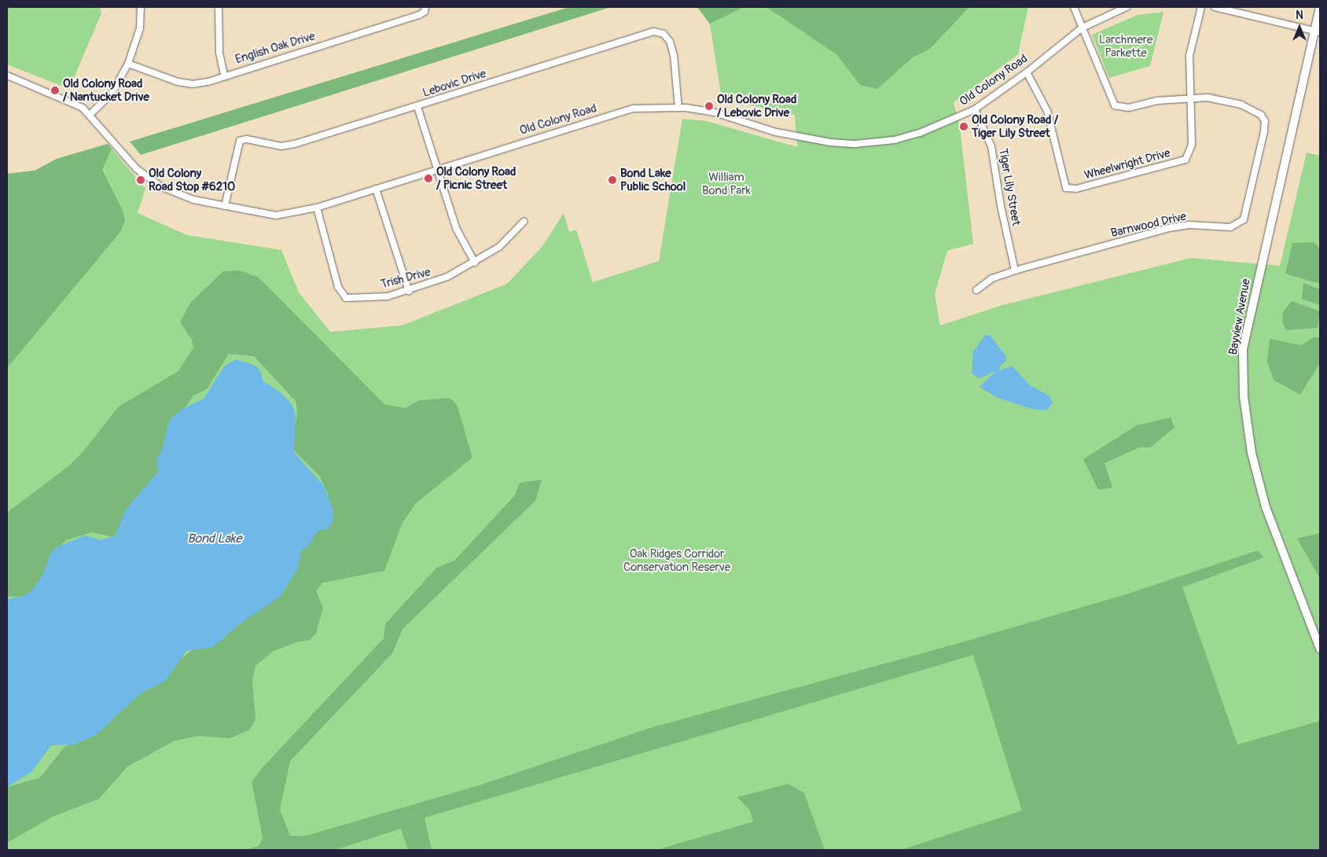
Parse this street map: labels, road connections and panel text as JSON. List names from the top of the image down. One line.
{"streets":{"main road":["Bayview Avenue"],"street":["English Oak Drive","Old Colony Road","Lebovic Drive","Wheelwright Drive","Tiger Lily Street","Barnwood Drive","Trish Drive"]},"crossings":[["Old Colony Road","Lebovic Drive"],["Old Colony Road","Wheelwright Drive"],["Old Colony Road","Tiger Lily Street"],["Old Colony Road","Trish Drive"],["Wheelwright Drive","Barnwood Drive"],["Tiger Lily Street","Barnwood Drive"]],"water":["Bond Lake"],"parks":["Larchmere Parkette","William Bond Park","Oak Ridges Corridor Conservation Reserve"],"places":["Old Colony Road / Nantucket Drive","Old Colony Road / Lebovic Drive","Old Colony Road / Tiger Lily Street","Old Colony Road / Picnic Street","Old Colony Road Stop #6210","Bond Lake Public School"],"north":"top"}
